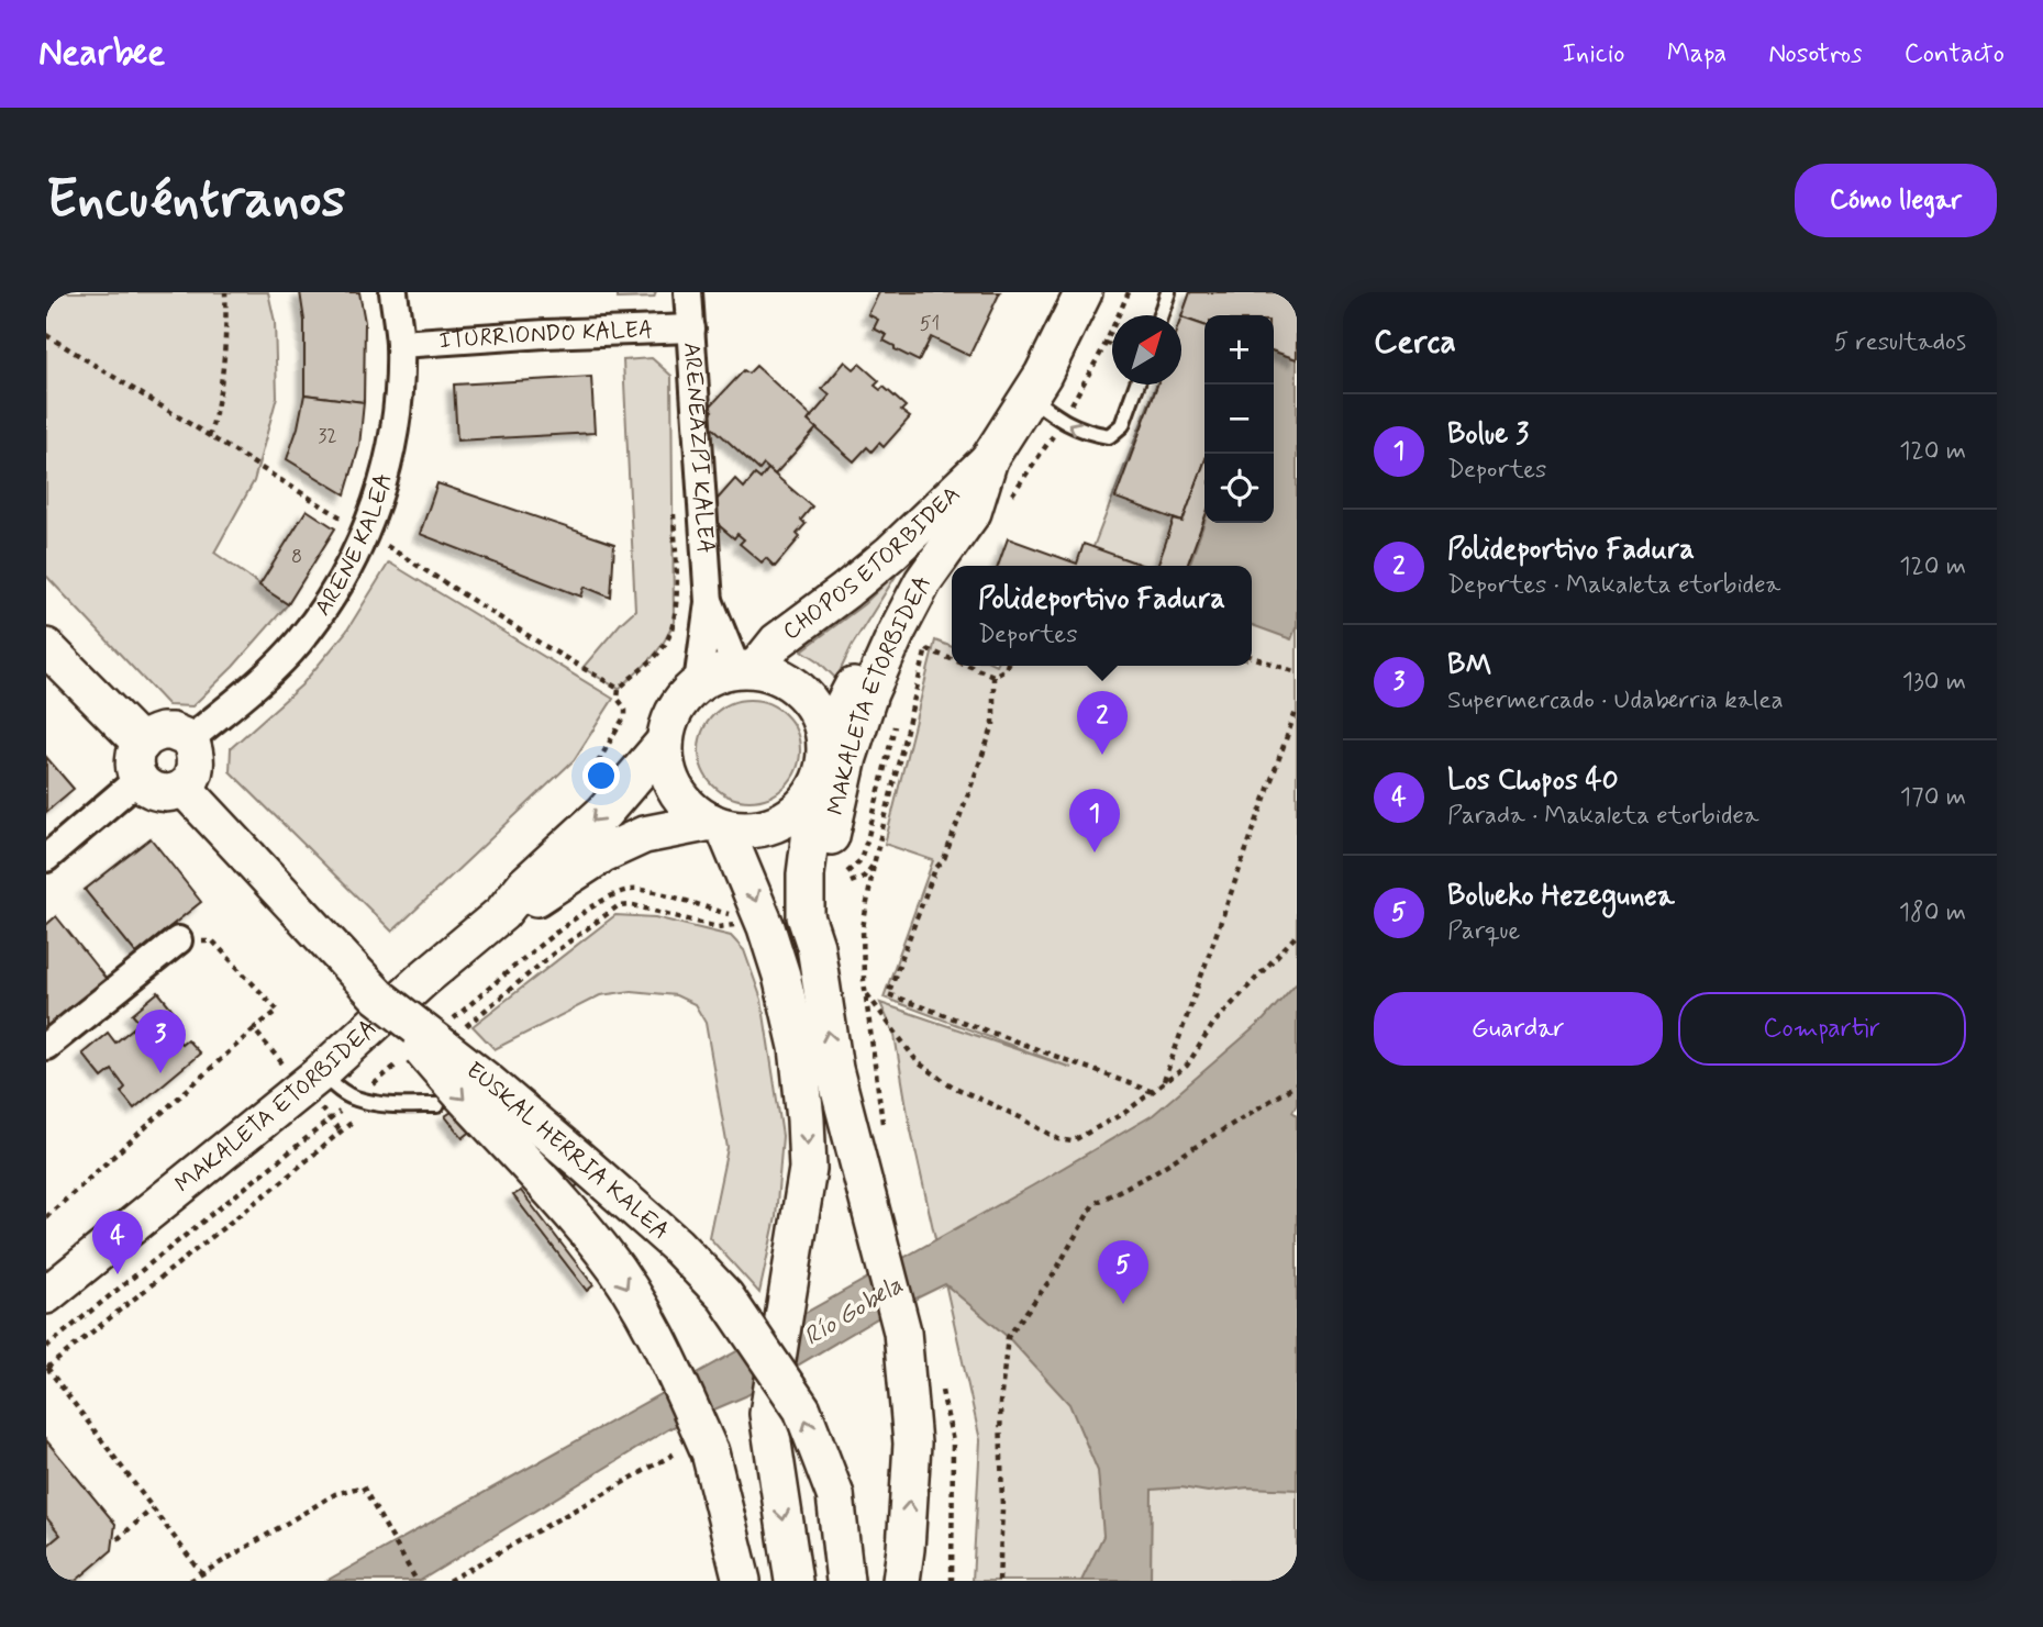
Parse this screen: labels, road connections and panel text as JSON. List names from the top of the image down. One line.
{"streets":{"street":["ITURRIONDO KALEA","ARENEAZPI KALEA","ARENE KALEA","CHOPOS ETORBIDEA","MAKALETA ETORBIDEA","EUSKAL HERRIA KALEA"]},"crossings":[["ITURRIONDO KALEA","ARENEAZPI KALEA"],["ITURRIONDO KALEA","ARENE KALEA"],["ARENEAZPI KALEA","CHOPOS ETORBIDEA"],["ARENEAZPI KALEA","MAKALETA ETORBIDEA"],["ARENE KALEA","EUSKAL HERRIA KALEA"],["CHOPOS ETORBIDEA","MAKALETA ETORBIDEA"]],"water":["Río Gobela"],"house_numbers":["51","32","8"],"north":"top right","page":{"header":"Nearbee","nav":["Inicio","Mapa","Nosotros","Contacto"],"buttons":["Cómo llegar",["Guardar","Compartir"]],"title":"Encuéntranos","heading":["Cerca","5 resultados"],"map_buttons":["+","−"],"list":[{"mark":"1","name":"Bolue 3","note":"Deportes","value":"120 m"},{"mark":"2","name":"Polideportivo Fadura","note":"Deportes · Makaleta etorbidea","value":"120 m"},{"mark":"3","name":"BM","note":"Supermercado · Udaberria kalea","value":"130 m"},{"mark":"4","name":"Los Chopos 40","note":"Parada · Makaleta etorbidea","value":"170 m"},{"mark":"5","name":"Bolueko Hezegunea","note":"Parque","value":"180 m"}],"popup":["Polideportivo Fadura","Deportes"],"pins":["2","1","3","4","5"]}}
